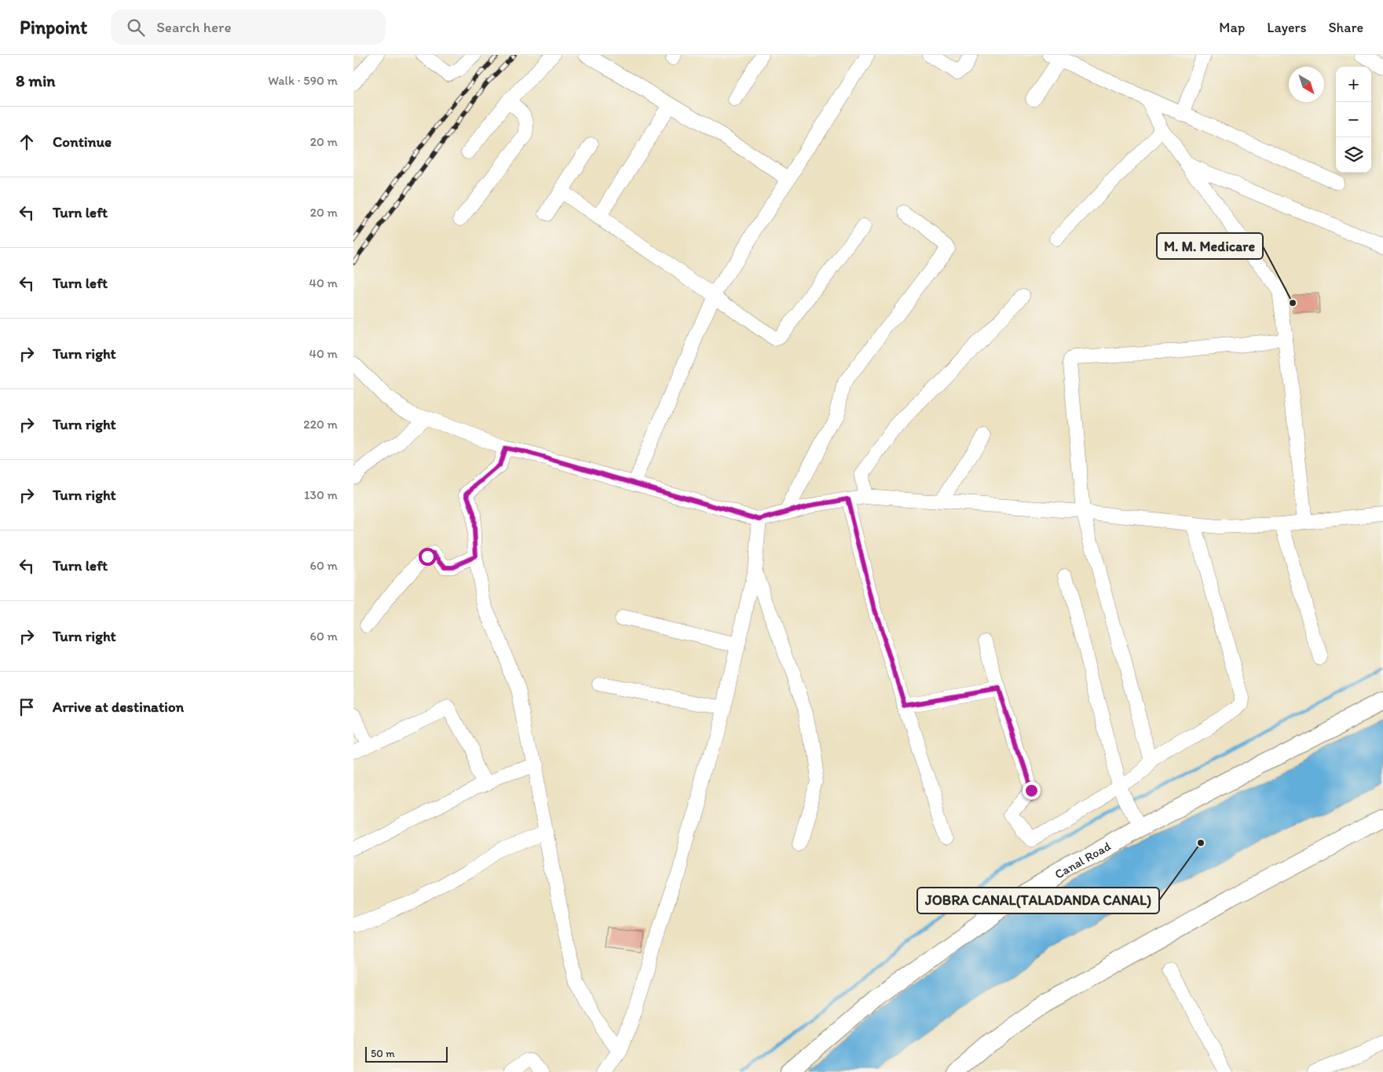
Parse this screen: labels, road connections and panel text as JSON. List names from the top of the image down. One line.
{"streets":{"main road":["Canal Road"]},"places":["M. M. Medicare","JOBRA CANAL(TALADANDA CANAL)"],"scale_bar":"50 m","north":"bottom right","page":{"header":"Pinpoint","search":"Search here","nav":["Map","Layers","Share"],"heading":["8 min","Walk · 590 m"],"map_buttons":["+","−"],"list":[["Continue","20 m"],["Turn left","20 m"],["Turn left","40 m"],["Turn right","40 m"],["Turn right","220 m"],["Turn right","130 m"],["Turn left","60 m"],["Turn right","60 m"],"Arrive at destination"],"scale":"50 m"}}
